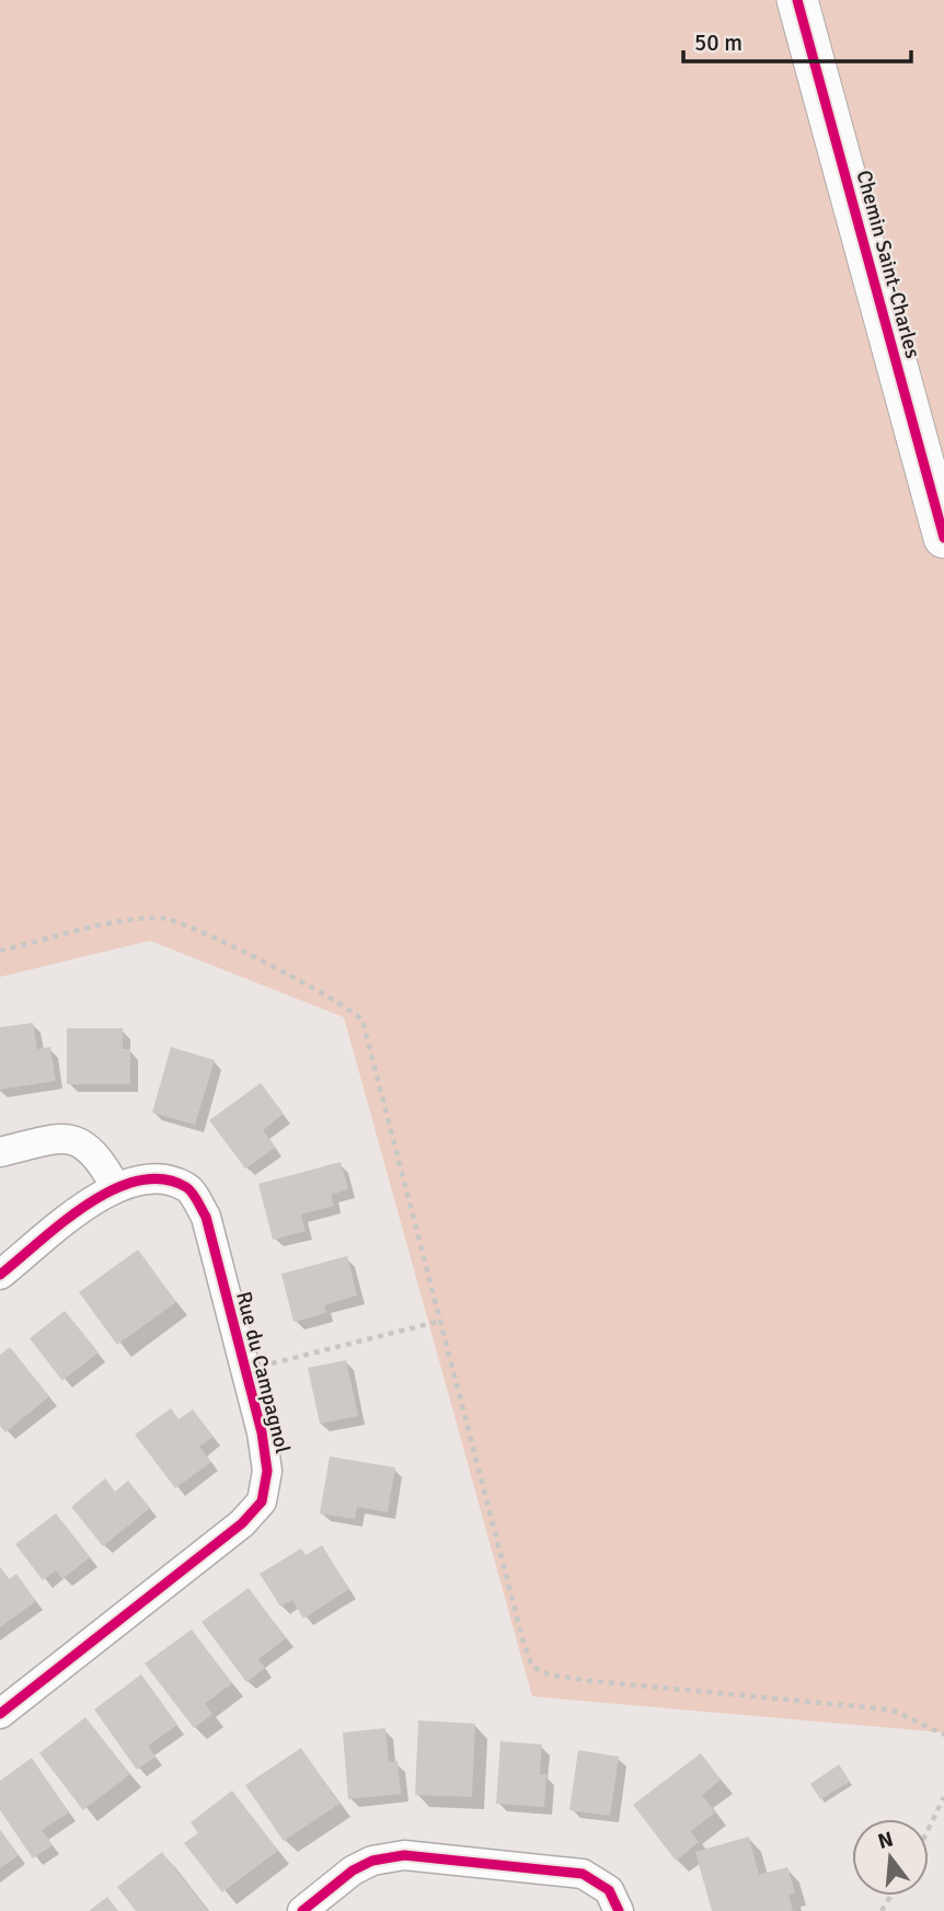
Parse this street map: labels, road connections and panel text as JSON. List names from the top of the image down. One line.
{"streets":{"main road":["Chemin Saint-Charles"],"street":["Rue du Campagnol"]},"scale_bar":"50 m","north":"top"}
